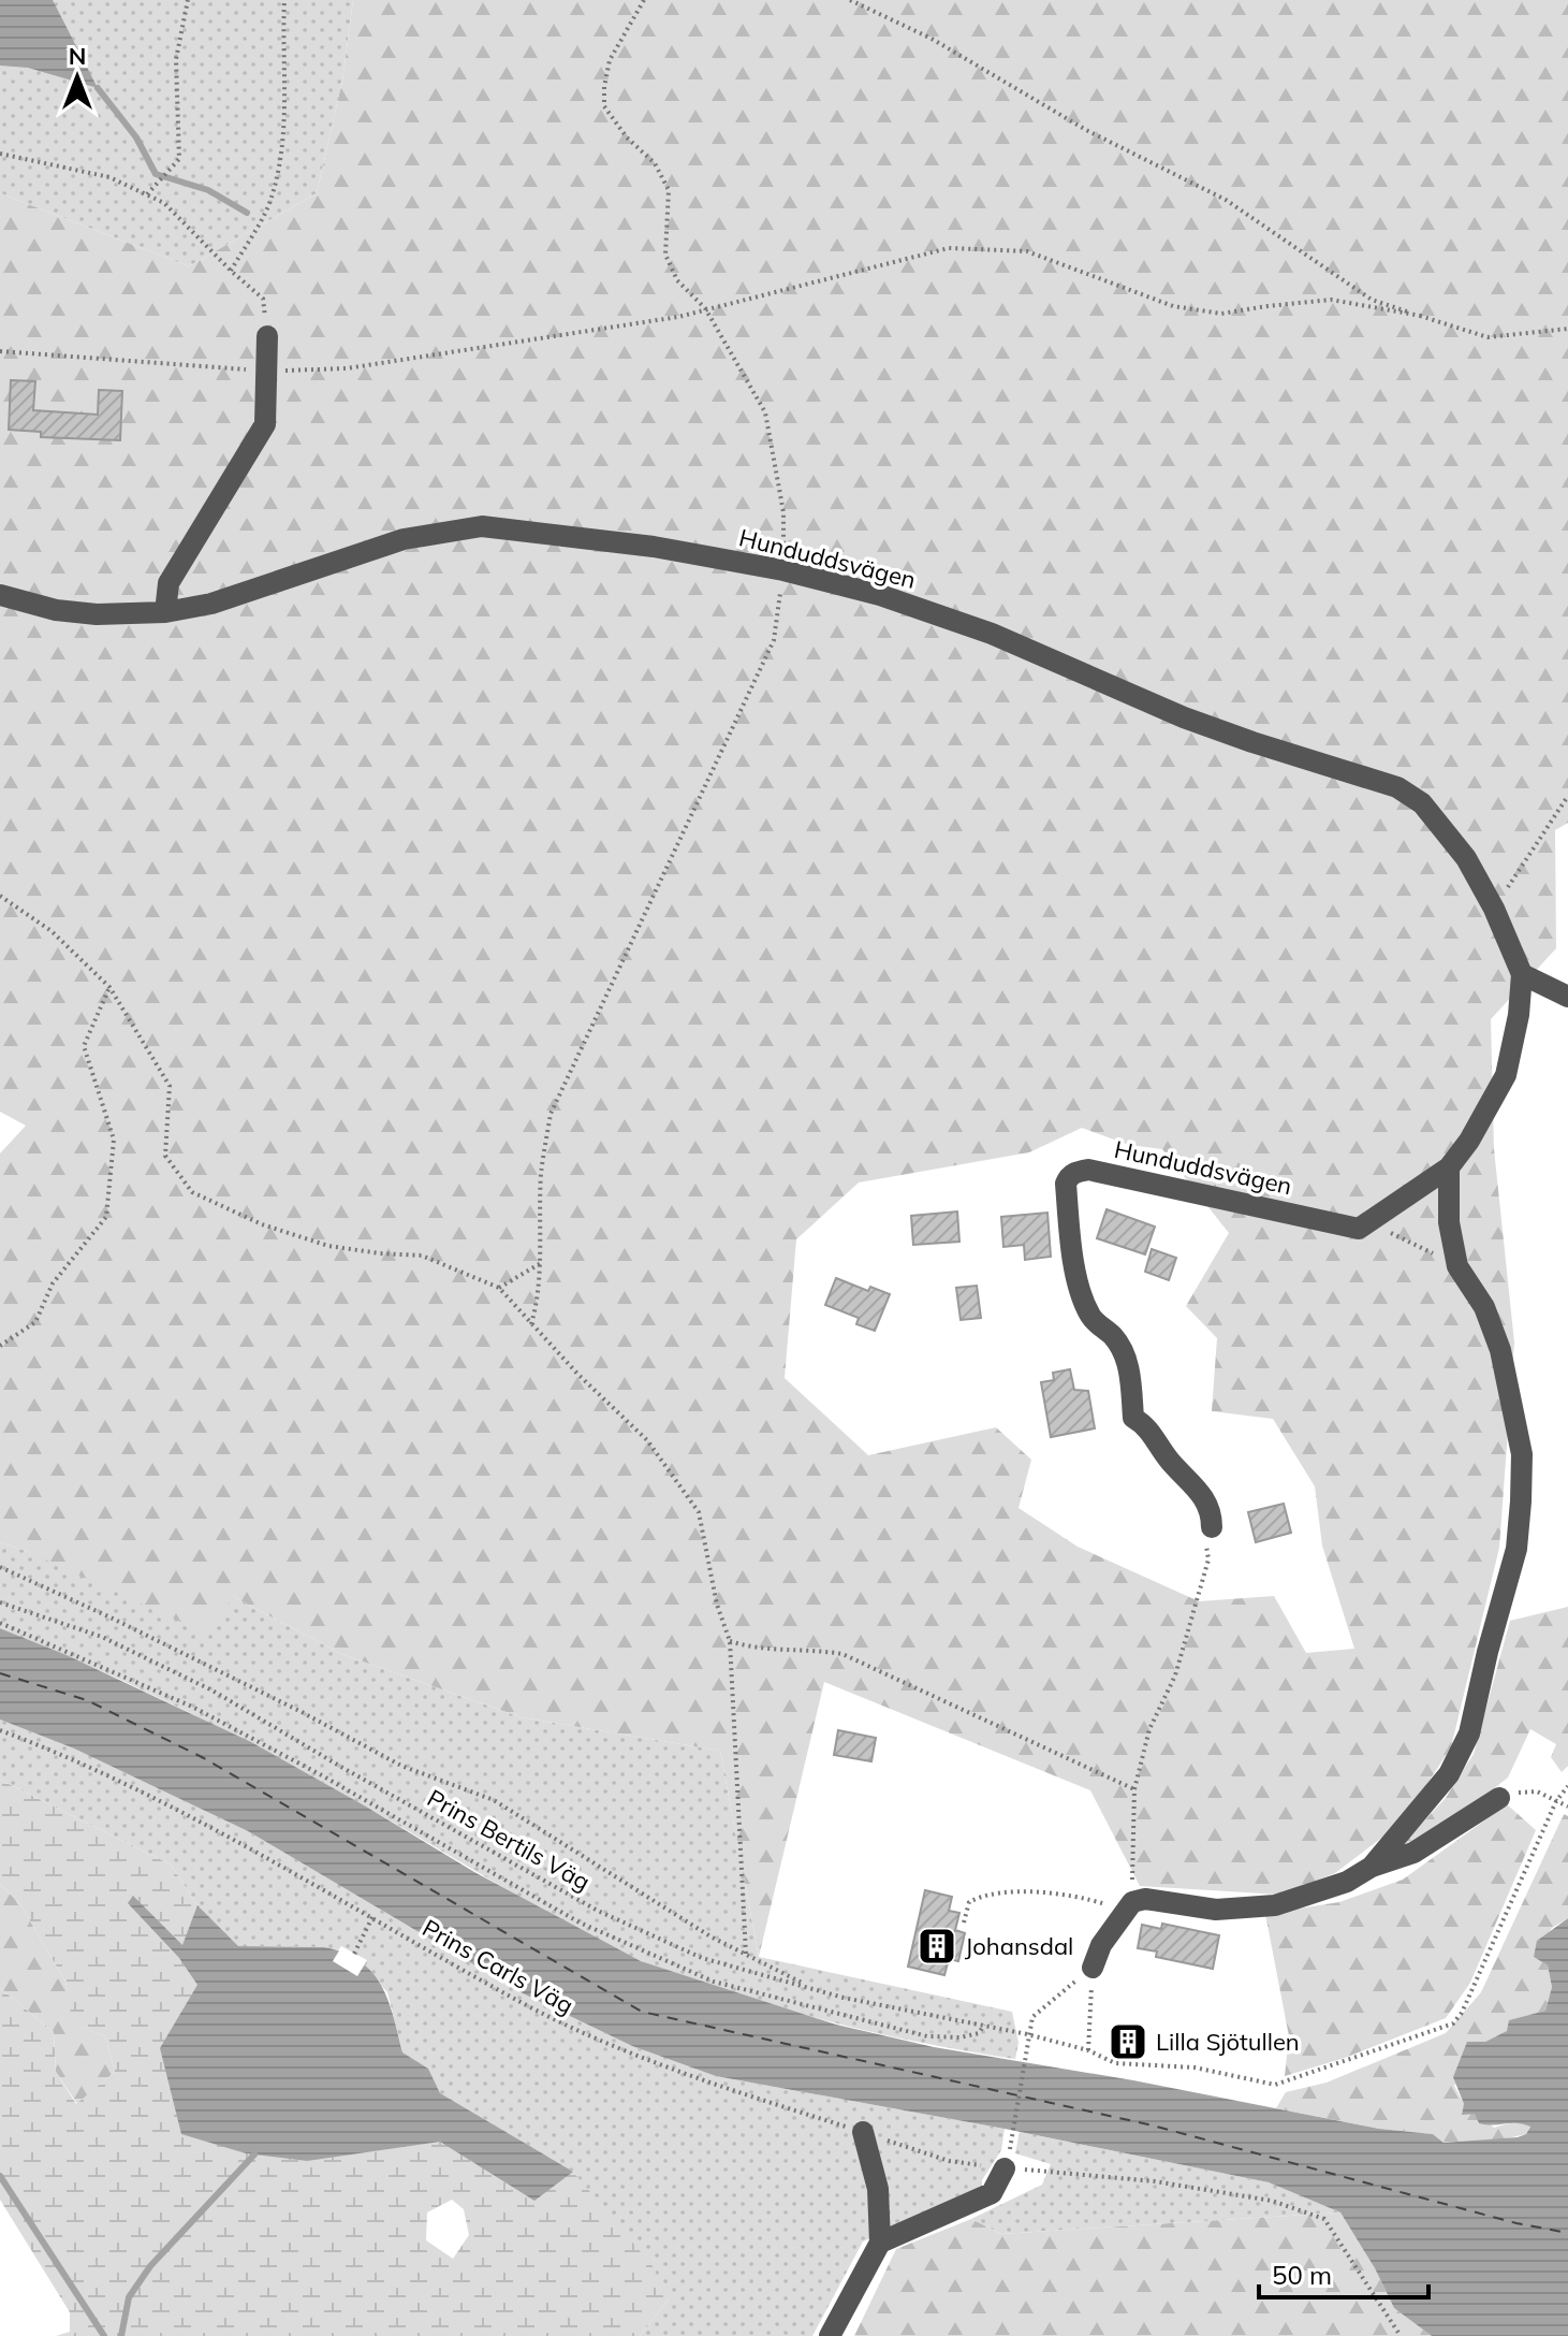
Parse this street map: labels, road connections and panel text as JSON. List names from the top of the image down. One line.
{"streets":{"street":["Hunduddsvägen"],"path":["Prins Bertils Väg","Prins Carls Väg"]},"places":{"building":["Johansdal","Lilla Sjötullen"]},"scale_bar":"50 m","north":"top"}
